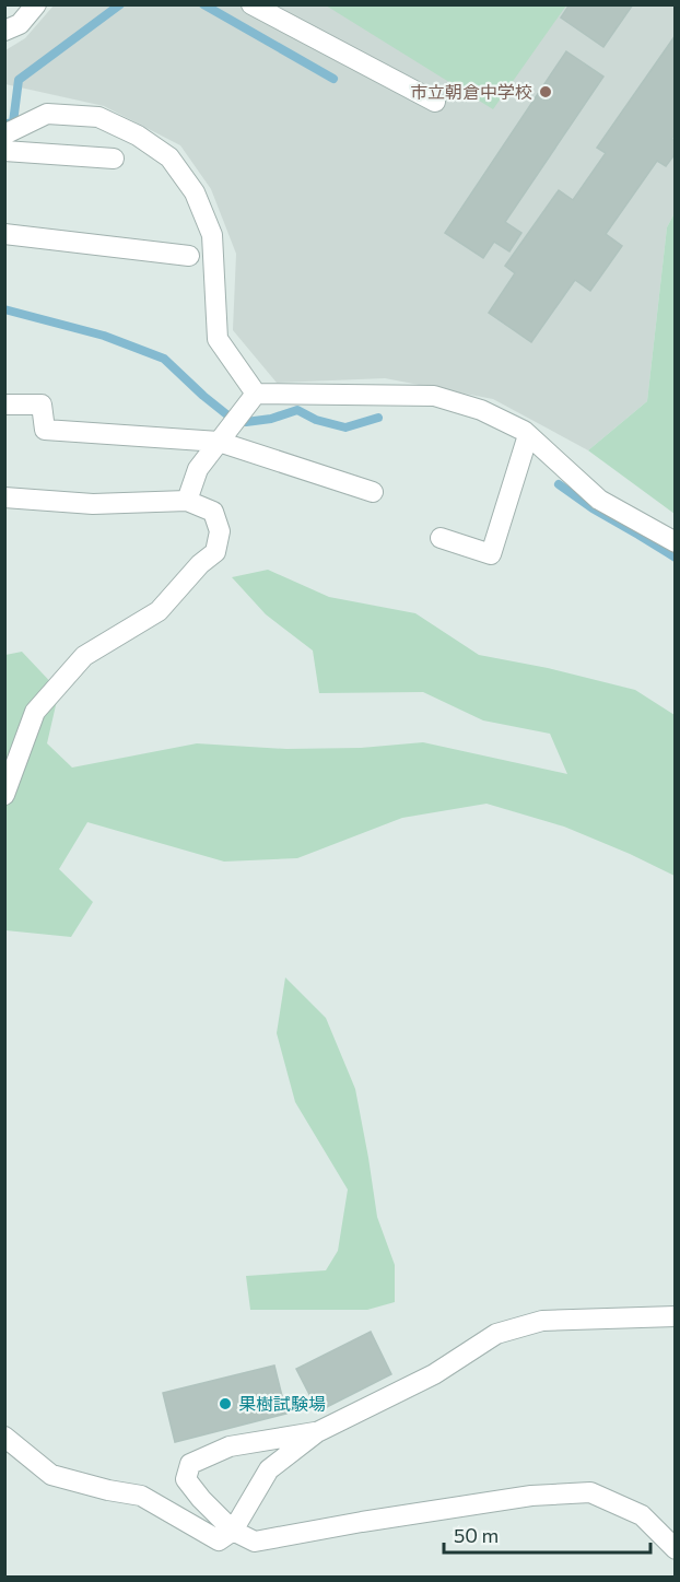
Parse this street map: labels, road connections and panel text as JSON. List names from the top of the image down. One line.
{"places":["市立朝倉中学校","果樹試験場"],"scale_bar":"50 m"}
